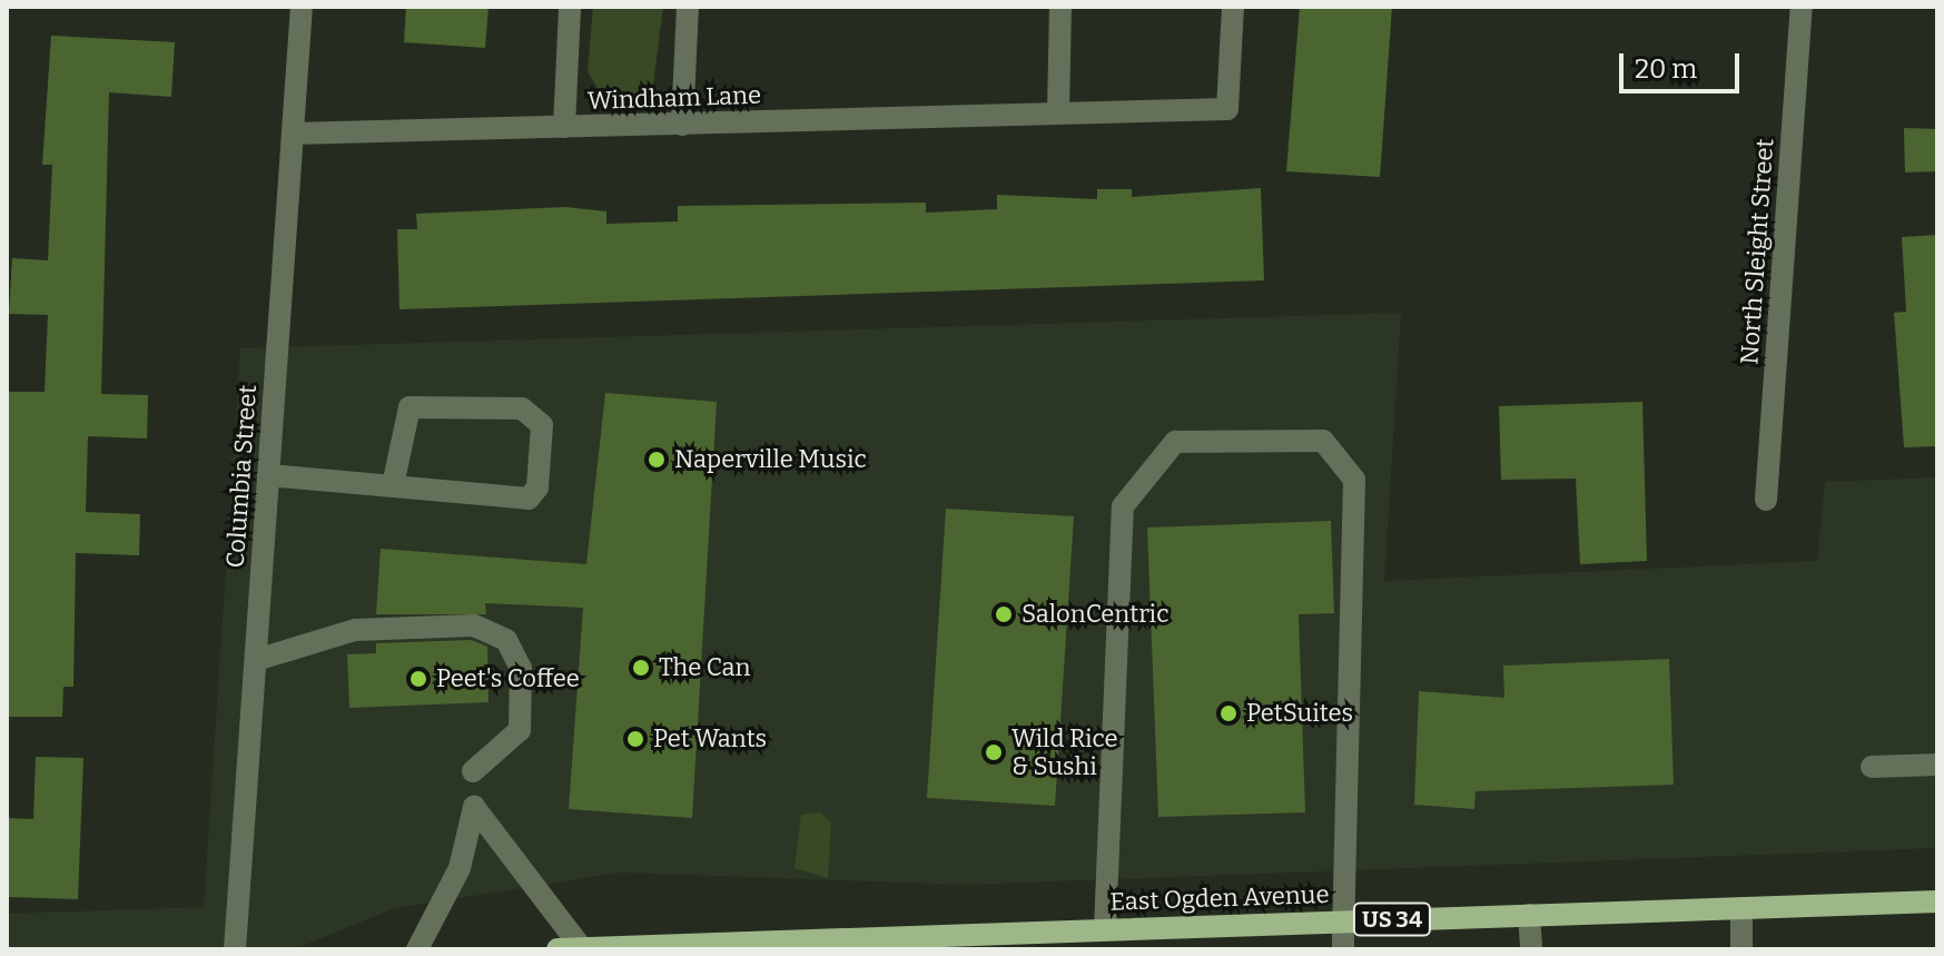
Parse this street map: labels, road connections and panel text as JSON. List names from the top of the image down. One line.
{"streets":{"main road":["East Ogden Avenue","US 34"],"street":["Windham Lane","North Sleight Street","Columbia Street"]},"crossings":[["Windham Lane","Columbia Street"]],"places":["Naperville Music","SalonCentric","The Can","Peet's Coffee","PetSuites","Pet Wants","Wild Rice & Sushi"],"scale_bar":"20 m"}
